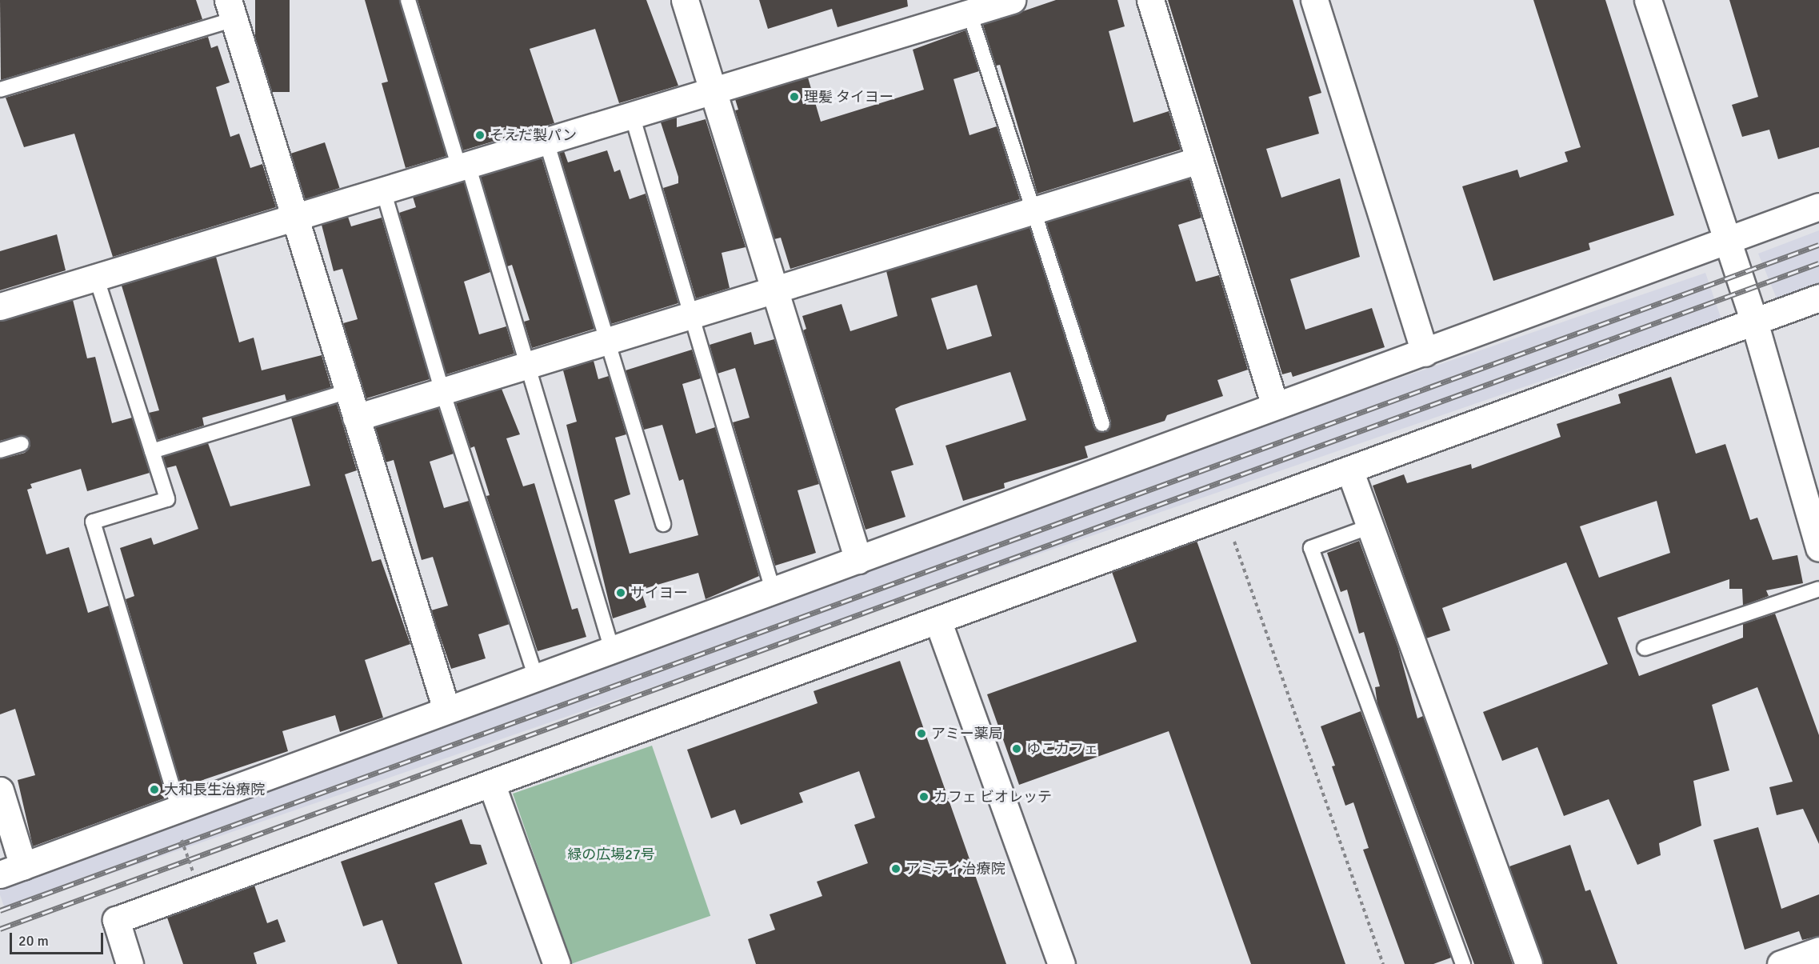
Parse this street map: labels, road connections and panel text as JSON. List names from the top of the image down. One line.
{"parks":["緑の広場27号"],"places":["理髪 タイヨー","そえだ製パン","サイヨー","アミー薬局","ゆこカフェ","大和長生治療院","カフェ ビオレッテ","アミティ治療院"],"scale_bar":"20 m"}
